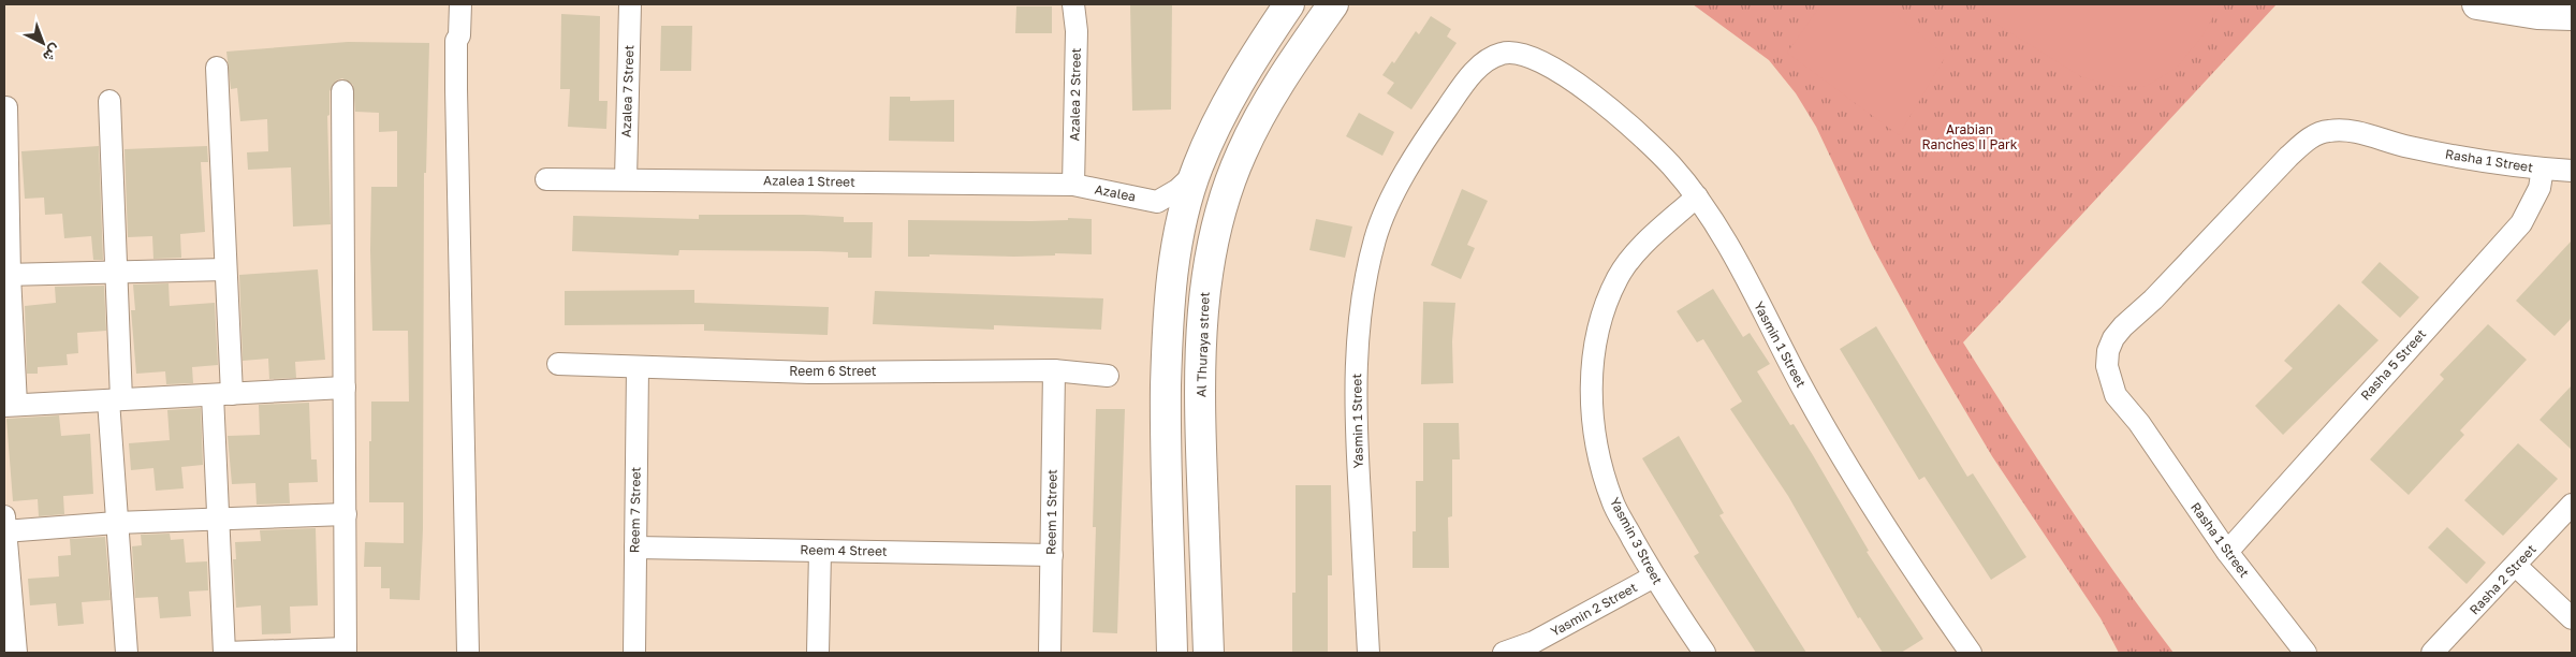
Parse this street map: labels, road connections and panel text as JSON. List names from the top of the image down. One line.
{"streets":{"street":["Azalea 7 Street","Azalea 2 Street","Rasha 1 Street","Azalea 1 Street","Azalea","Al Thuraya street","Yasmin 1 Street","Rasha 5 Street","Reem 6 Street","Reem 7 Street","Reem 1 Street","Yasmin 3 Street","Reem 4 Street","Rasha 2 Street","Yasmin 2 Street"]},"crossings":[["Azalea 7 Street","Azalea 1 Street"],["Azalea 2 Street","Azalea 1 Street"],["Azalea 2 Street","Azalea"],["Rasha 1 Street","Rasha 5 Street"],["Azalea 1 Street","Azalea"],["Yasmin 1 Street","Yasmin 3 Street"],["Reem 6 Street","Reem 7 Street"],["Reem 6 Street","Reem 1 Street"],["Reem 7 Street","Reem 4 Street"],["Reem 1 Street","Reem 4 Street"],["Yasmin 3 Street","Yasmin 2 Street"]],"parks":["Arabian Ranches II Park"],"north":"bottom right"}
